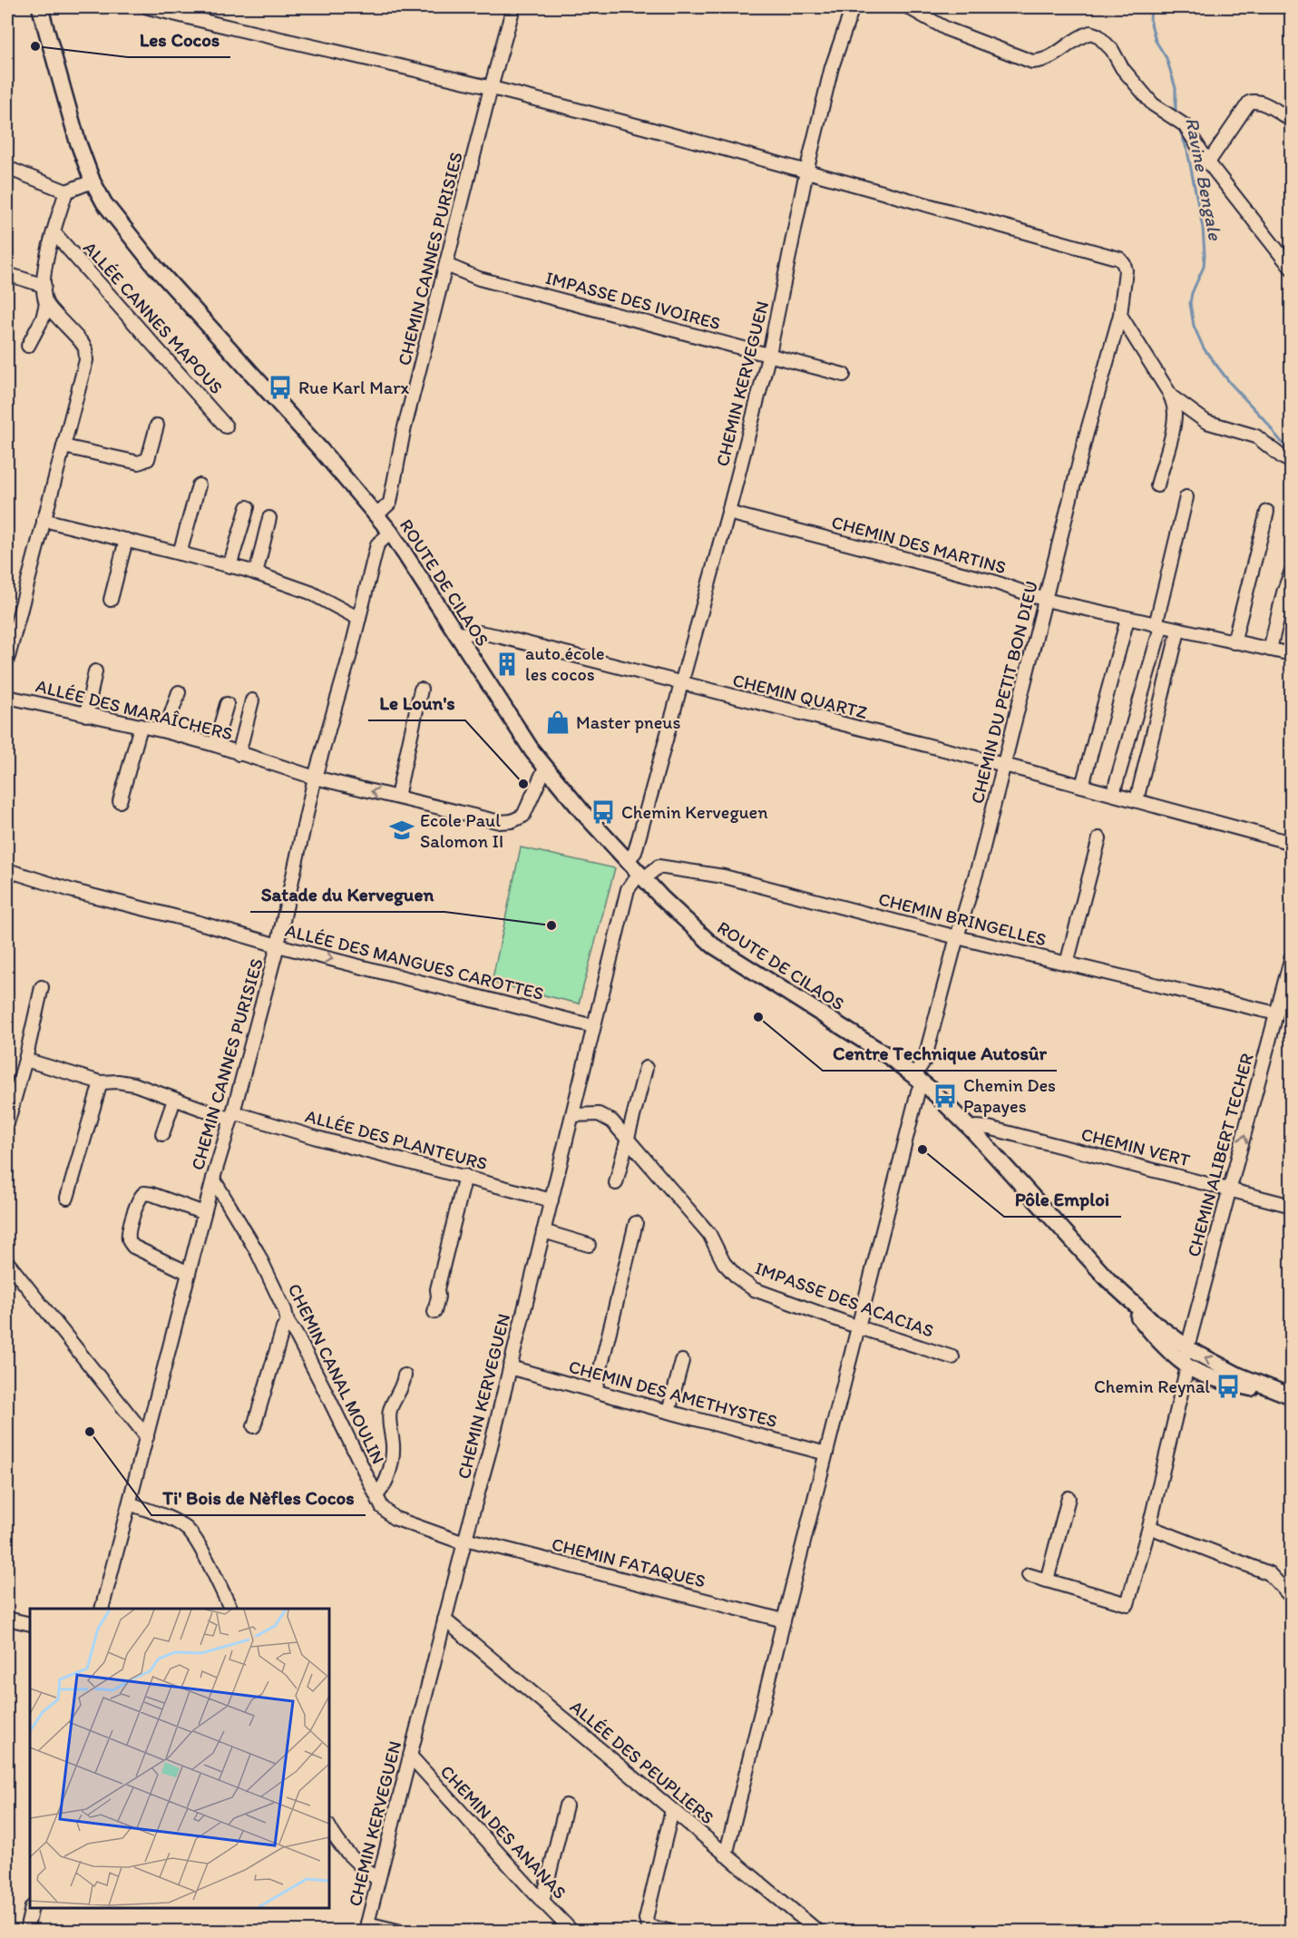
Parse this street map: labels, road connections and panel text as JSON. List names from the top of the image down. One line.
{"streets":{"main road":["ROUTE DE CILAOS"],"street":["CHEMIN CANNES PURISIES","IMPASSE DES IVOIRES","ALLÉE CANNES MAPOUS","CHEMIN KERVEGUEN","CHEMIN DES MARTINS","CHEMIN DU PETIT BON DIEU","CHEMIN QUARTZ","ALLÉE DES MARAÎCHERS","CHEMIN BRINGELLES","ALLÉE DES MANGUES CAROTTES","ALLÉE DES PLANTEURS","CHEMIN VERT","CHEMIN ALIBERT TECHER","IMPASSE DES ACACIAS","CHEMIN CANAL MOULIN","CHEMIN DES AMETHYSTES","CHEMIN FATAQUES","ALLÉE DES PEUPLIERS","CHEMIN DES ANANAS"]},"crossings":[["CHEMIN CANNES PURISIES","IMPASSE DES IVOIRES"],["CHEMIN CANNES PURISIES","ROUTE DE CILAOS"],["CHEMIN CANNES PURISIES","ALLÉE DES MARAÎCHERS"],["CHEMIN CANNES PURISIES","ALLÉE DES MANGUES CAROTTES"],["CHEMIN CANNES PURISIES","ALLÉE DES PLANTEURS"],["CHEMIN CANNES PURISIES","CHEMIN CANAL MOULIN"],["IMPASSE DES IVOIRES","CHEMIN KERVEGUEN"],["CHEMIN KERVEGUEN","CHEMIN DES MARTINS"],["CHEMIN KERVEGUEN","ROUTE DE CILAOS"],["CHEMIN KERVEGUEN","CHEMIN DU PETIT BON DIEU"],["CHEMIN KERVEGUEN","CHEMIN QUARTZ"],["CHEMIN KERVEGUEN","CHEMIN BRINGELLES"],["CHEMIN KERVEGUEN","ALLÉE DES MANGUES CAROTTES"],["CHEMIN KERVEGUEN","ALLÉE DES PLANTEURS"],["CHEMIN KERVEGUEN","IMPASSE DES ACACIAS"],["CHEMIN KERVEGUEN","CHEMIN CANAL MOULIN"],["CHEMIN KERVEGUEN","CHEMIN DES AMETHYSTES"],["CHEMIN KERVEGUEN","CHEMIN FATAQUES"],["CHEMIN KERVEGUEN","ALLÉE DES PEUPLIERS"],["CHEMIN KERVEGUEN","CHEMIN DES ANANAS"],["CHEMIN DES MARTINS","CHEMIN DU PETIT BON DIEU"],["ROUTE DE CILAOS","CHEMIN DU PETIT BON DIEU"],["ROUTE DE CILAOS","CHEMIN QUARTZ"],["ROUTE DE CILAOS","ALLÉE DES MARAÎCHERS"],["ROUTE DE CILAOS","CHEMIN BRINGELLES"],["ROUTE DE CILAOS","CHEMIN VERT"],["ROUTE DE CILAOS","CHEMIN ALIBERT TECHER"],["CHEMIN DU PETIT BON DIEU","CHEMIN QUARTZ"],["CHEMIN DU PETIT BON DIEU","CHEMIN BRINGELLES"],["CHEMIN DU PETIT BON DIEU","IMPASSE DES ACACIAS"],["CHEMIN DU PETIT BON DIEU","CHEMIN DES AMETHYSTES"],["CHEMIN DU PETIT BON DIEU","CHEMIN FATAQUES"],["CHEMIN DU PETIT BON DIEU","ALLÉE DES PEUPLIERS"],["CHEMIN BRINGELLES","CHEMIN ALIBERT TECHER"],["CHEMIN VERT","CHEMIN ALIBERT TECHER"],["CHEMIN CANAL MOULIN","CHEMIN FATAQUES"]],"one_way":["ALLÉE DES MANGUES CAROTTES","CHEMIN ALIBERT TECHER"],"water":["Ravine Bengale"],"places":{"other":["Les Cocos","Le Loun's","Satade du Kerveguen","Centre Technique Autosûr","Pôle Emploi","Ti' Bois de Nèfles Cocos"],"bus stop":["Rue Karl Marx","Chemin Kerveguen","Chemin Des Papayes","Chemin Reynal"],"building":["auto école les cocos"],"shop":["Master pneus"],"school or university":["Ecole Paul Salomon II"]}}
